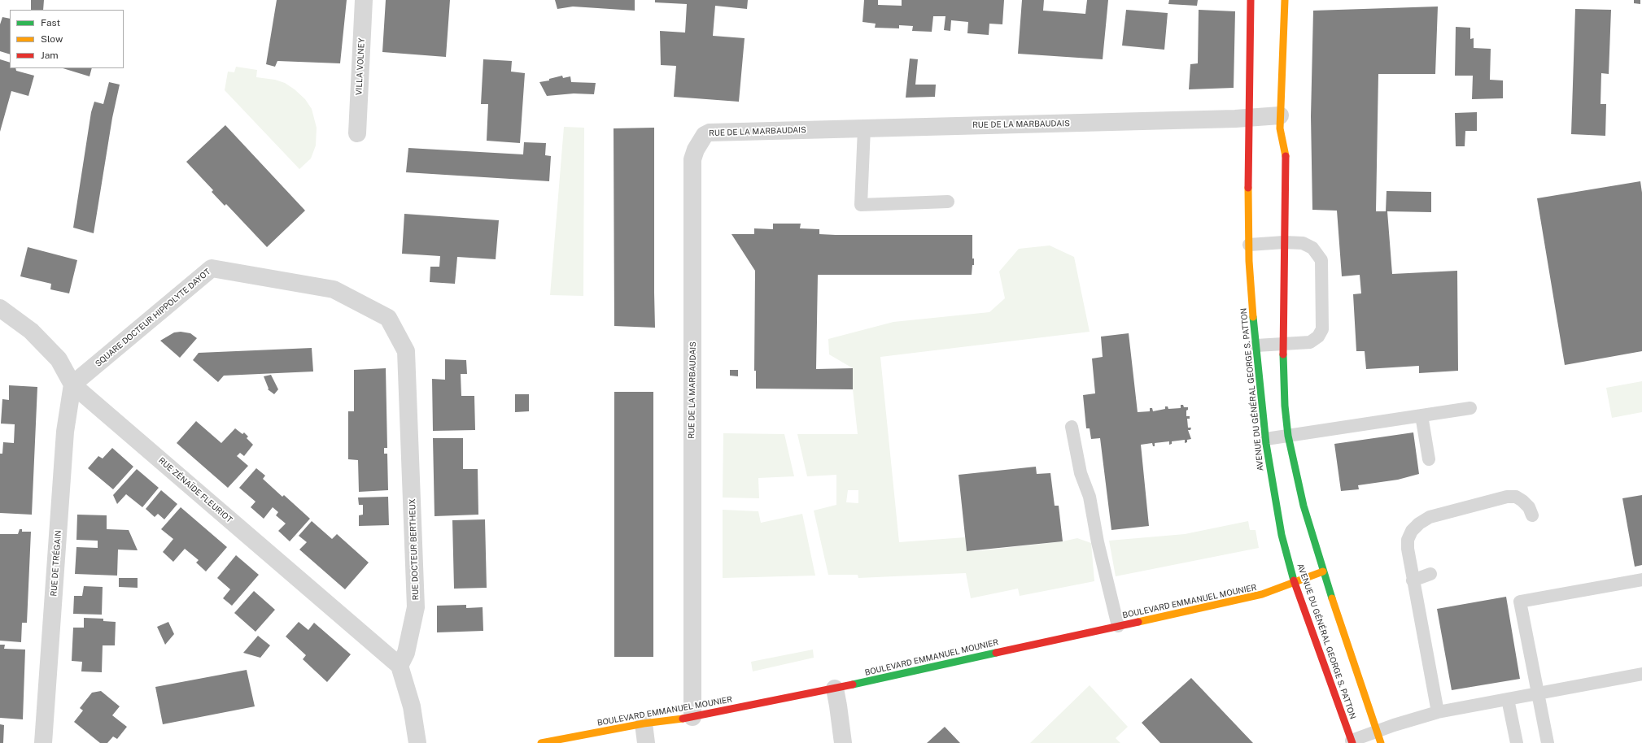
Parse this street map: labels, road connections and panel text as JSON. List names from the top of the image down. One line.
{"streets":{"main road":["AVENUE DU GÉNÉRAL GEORGE S. PATTON","BOULEVARD EMMANUEL MOUNIER"],"street":["VILLA VOLNEY","RUE DE LA MARBAUDAIS","SQUARE DOCTEUR HIPPOLYTE DAYOT","RUE ZÉNAÏDE FLEURIOT","RUE DOCTEUR BERTHEUX","RUE DE TRÉGAIN"]},"crossings":[["RUE DE LA MARBAUDAIS","AVENUE DU GÉNÉRAL GEORGE S. PATTON"],["RUE DE LA MARBAUDAIS","BOULEVARD EMMANUEL MOUNIER"],["SQUARE DOCTEUR HIPPOLYTE DAYOT","RUE ZÉNAÏDE FLEURIOT"],["SQUARE DOCTEUR HIPPOLYTE DAYOT","RUE DOCTEUR BERTHEUX"],["SQUARE DOCTEUR HIPPOLYTE DAYOT","RUE DE TRÉGAIN"],["AVENUE DU GÉNÉRAL GEORGE S. PATTON","BOULEVARD EMMANUEL MOUNIER"],["RUE ZÉNAÏDE FLEURIOT","RUE DOCTEUR BERTHEUX"],["RUE ZÉNAÏDE FLEURIOT","RUE DE TRÉGAIN"]],"legend":["Fast","Slow","Jam"]}
